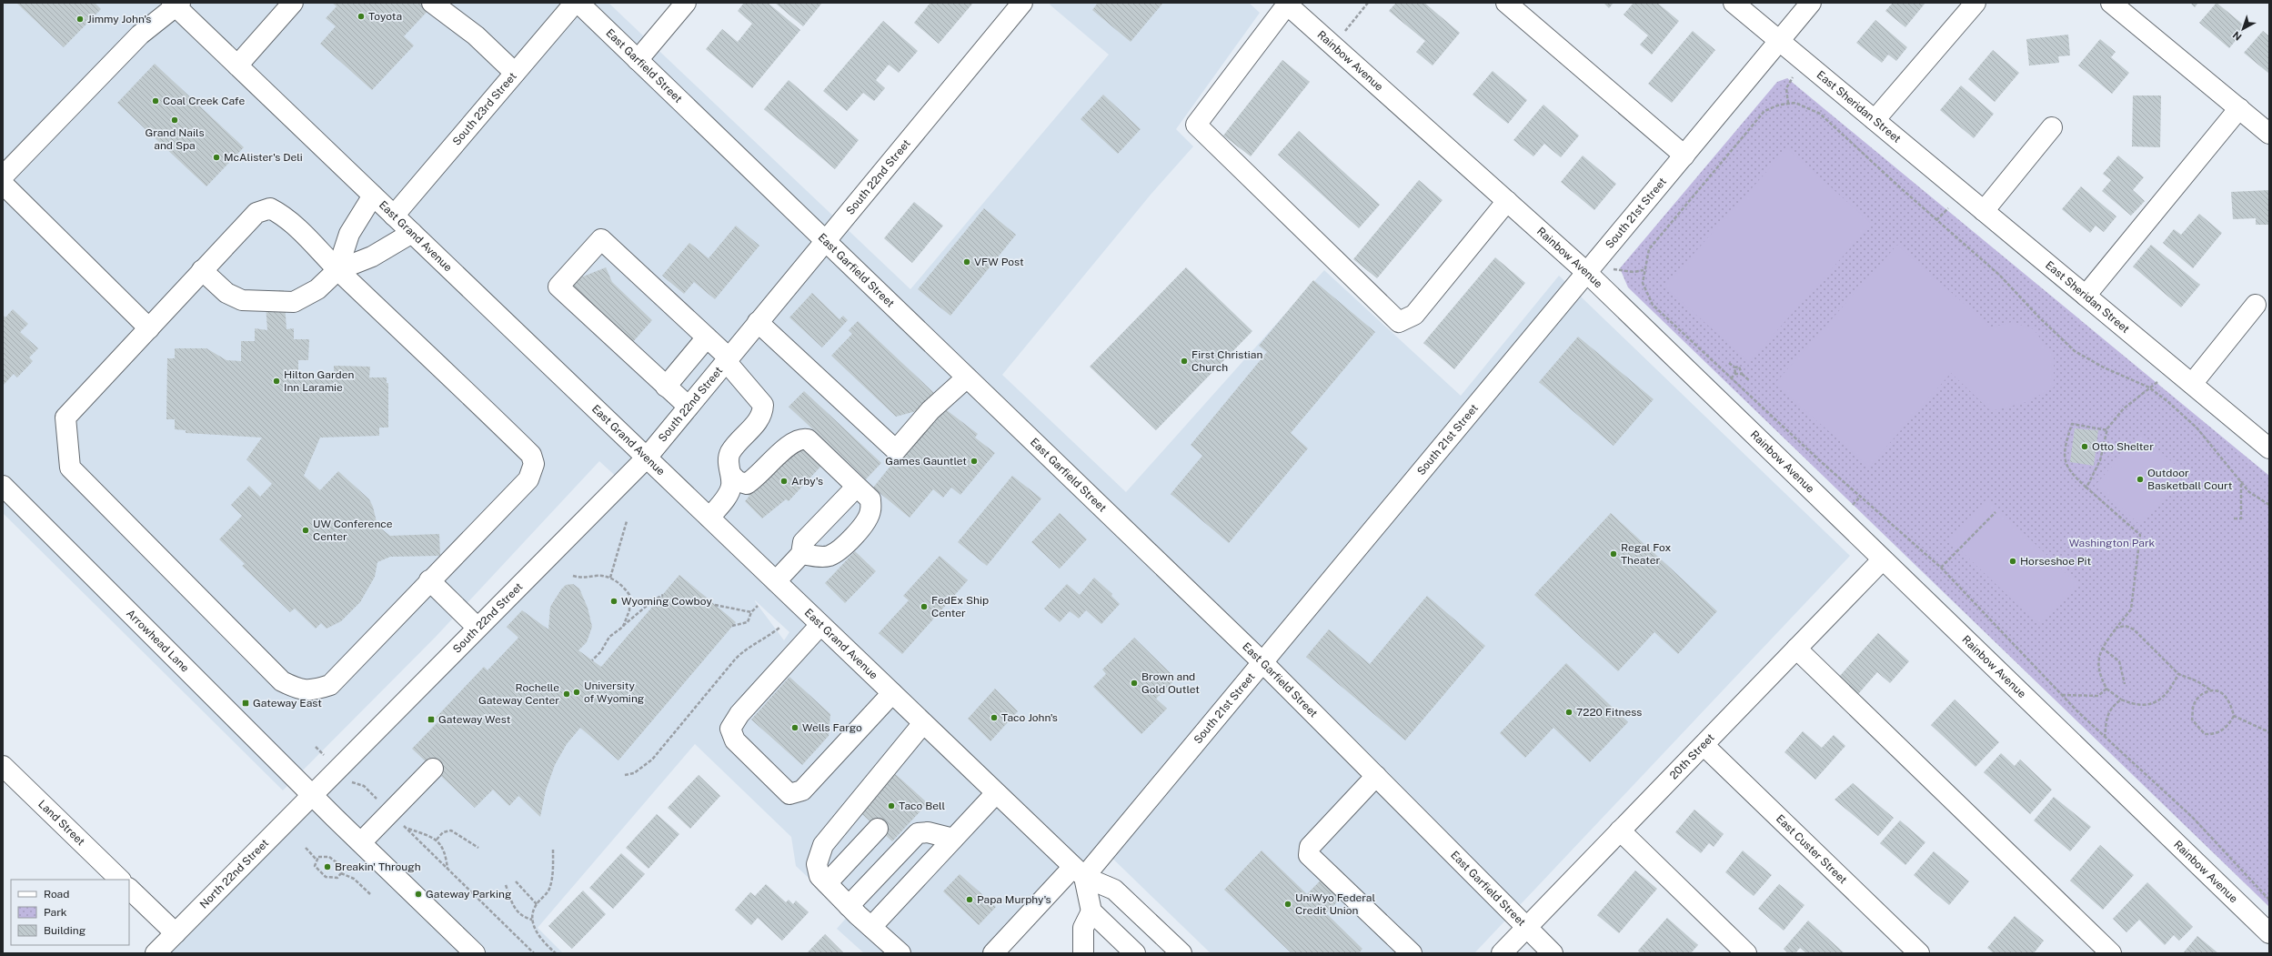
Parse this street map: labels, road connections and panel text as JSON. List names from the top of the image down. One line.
{"streets":{"street":["Rainbow Avenue","East Garfield Street","East Sheridan Street","South 23rd Street","South 22nd Street","South 21st Street","East Grand Avenue","Arrowhead Lane","20th Street","Land Street","East Custer Street","North 22nd Street"]},"crossings":[["Rainbow Avenue","South 21st Street"],["Rainbow Avenue","20th Street"],["East Garfield Street","South 22nd Street"],["East Garfield Street","South 21st Street"],["East Garfield Street","20th Street"],["East Sheridan Street","South 21st Street"],["South 23rd Street","East Grand Avenue"],["South 22nd Street","East Grand Avenue"],["South 22nd Street","Arrowhead Lane"],["South 22nd Street","North 22nd Street"],["South 21st Street","East Grand Avenue"],["Arrowhead Lane","North 22nd Street"],["20th Street","East Custer Street"]],"parks":["Washington Park"],"places":{"other":["Toyota","Jimmy John's","Coal Creek Cafe","Grand Nails and Spa","McAlister's Deli","VFW Post","First Christian Church","Hilton Garden Inn Laramie","Otto Shelter","Games Gauntlet","Outdoor Basketball Court","Arby's","UW Conference Center","Regal Fox Theater","Horseshoe Pit","Wyoming Cowboy","FedEx Ship Center","Brown and Gold Outlet","University of Wyoming","Rochelle Gateway Center","7220 Fitness","Taco John's","Wells Fargo","Taco Bell","Breakin' Through","Gateway Parking","Papa Murphy's","UniWyo Federal Credit Union"],"transit":["Gateway East","Gateway West"]},"legend":["Road","Park","Building"],"north":"bottom left"}
